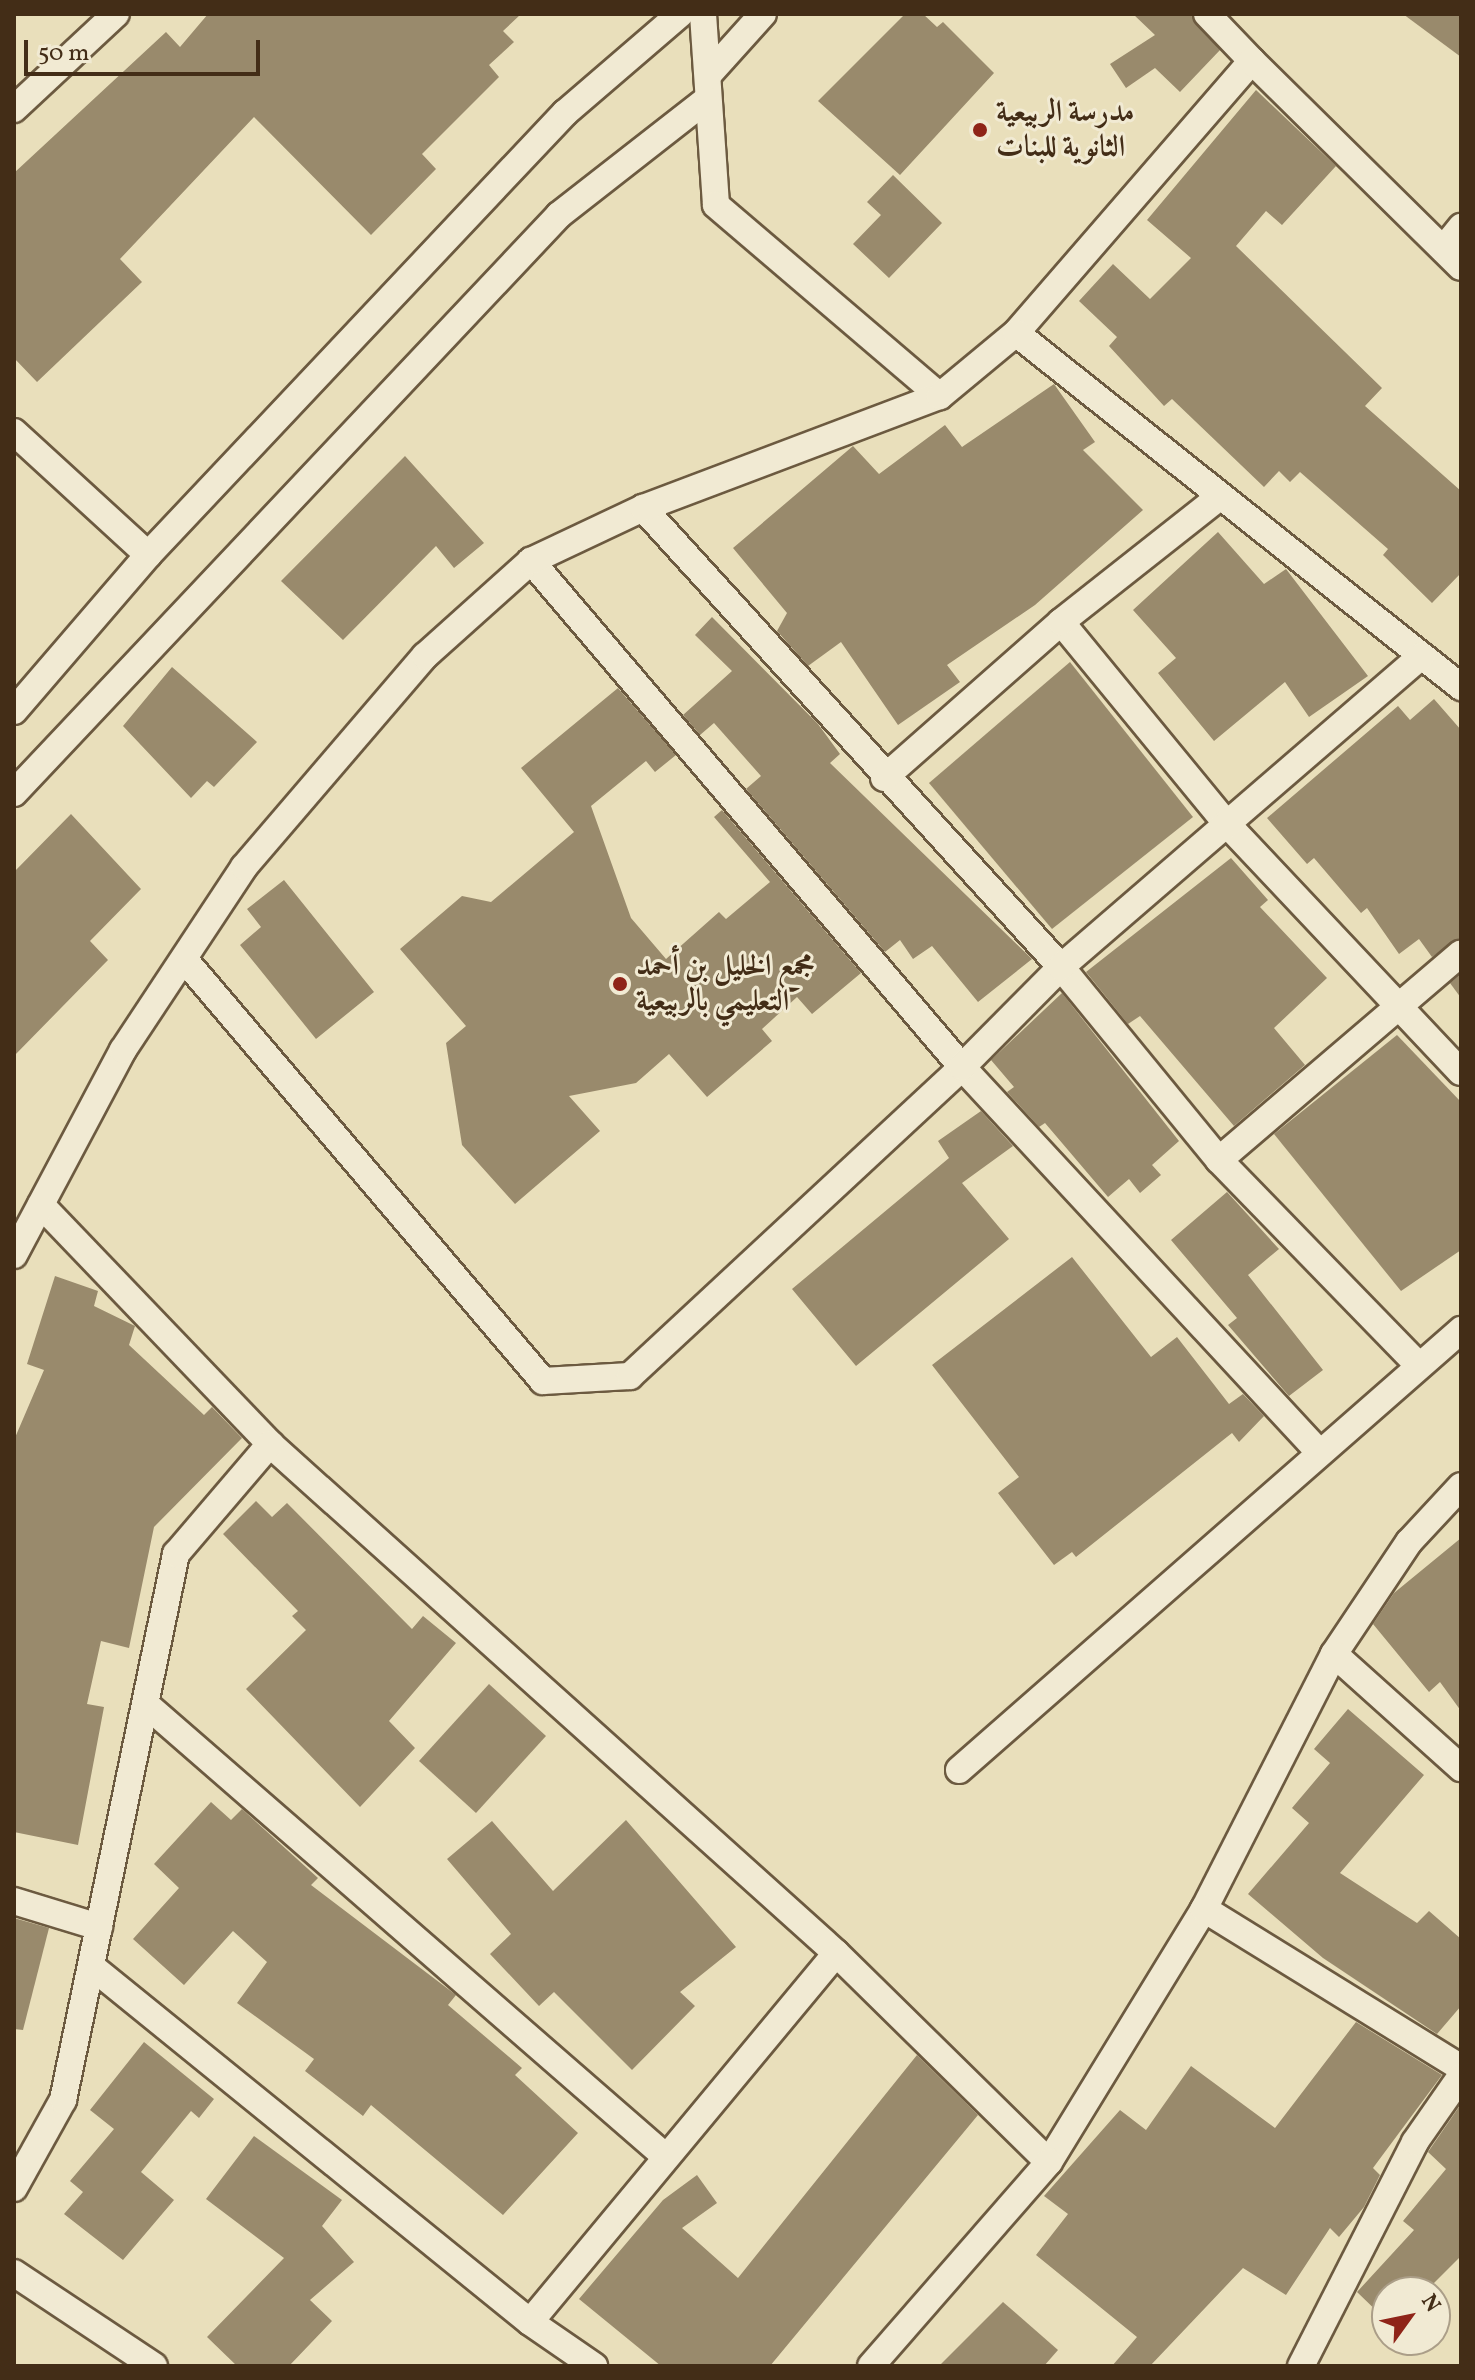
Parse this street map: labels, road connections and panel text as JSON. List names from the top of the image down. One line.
{"places":["مدرسة الربيعية الثانوية للبنات","مجمع الخليل بن أحمد التعليمي بالربيعية"],"scale_bar":"50 m","north":"top right"}
